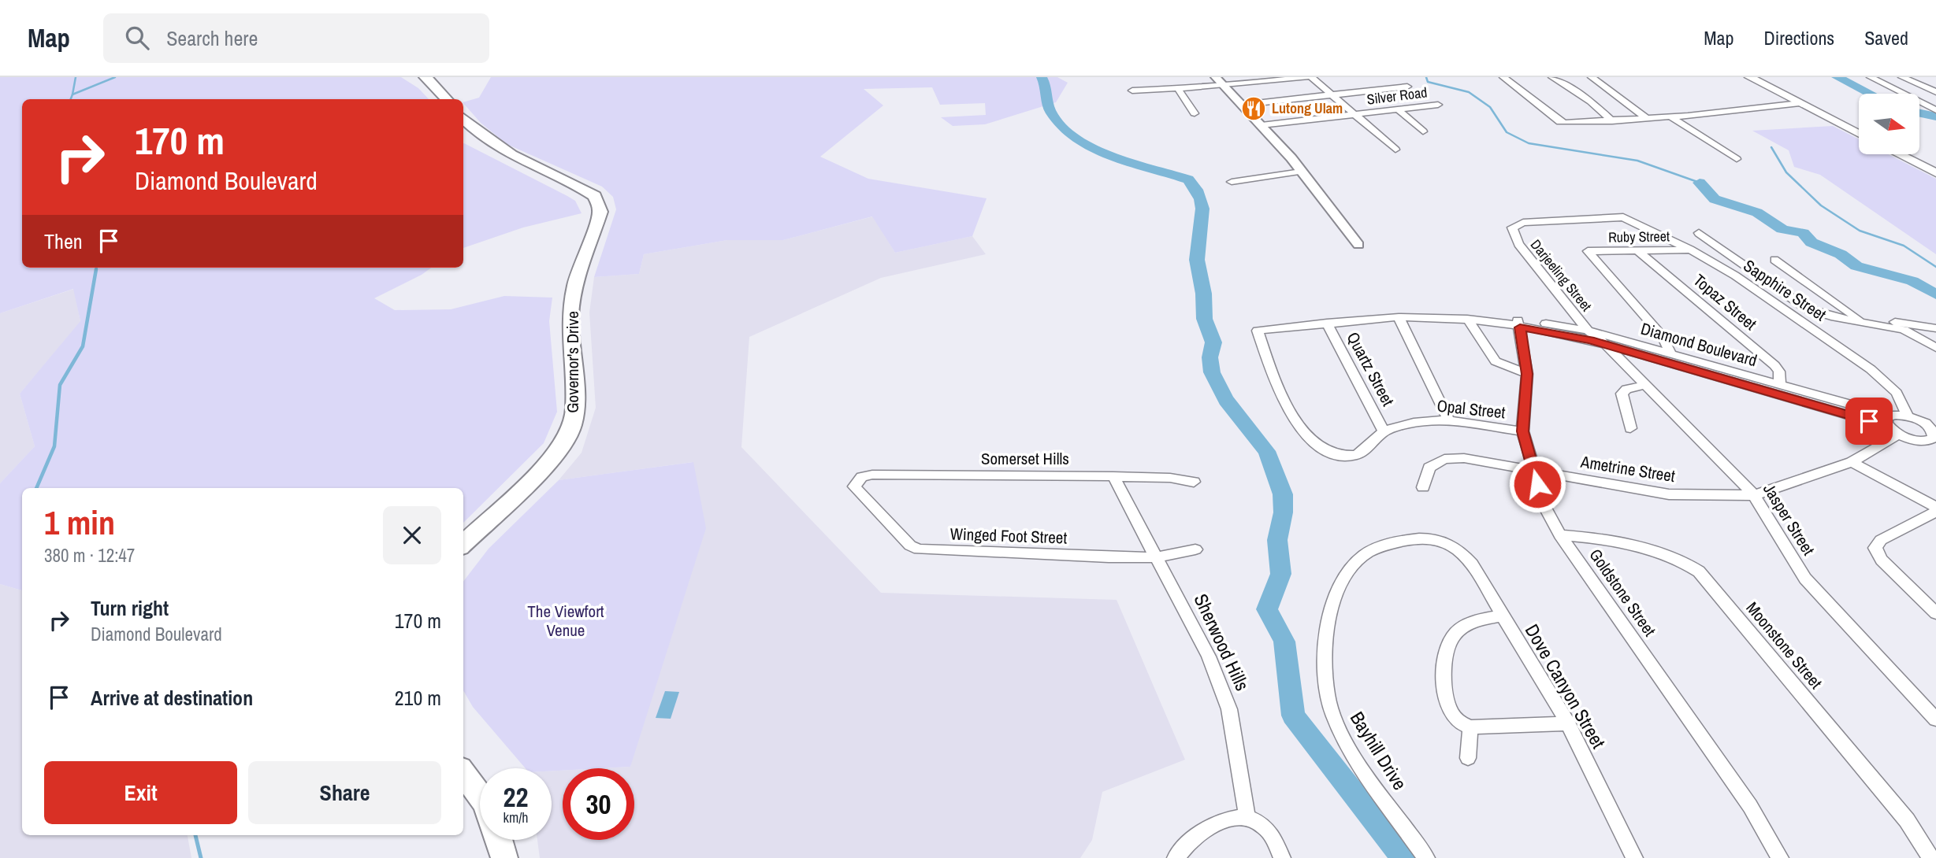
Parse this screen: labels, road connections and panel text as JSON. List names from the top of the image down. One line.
{"streets":{"highway":["Governor's Drive"],"street":["Silver Road","Ruby Street","Darjeeling Street","Sapphire Street","Topaz Street","Diamond Boulevard","Quartz Street","Opal Street","Somerset Hills","Ametrine Street","Jasper Street","Winged Foot Street","Goldstone Street","Sherwood Hills","Moonstone Street","Dove Canyon Street","Bayhill Drive"]},"crossings":[["Ruby Street","Sapphire Street"],["Ruby Street","Topaz Street"],["Ruby Street","Diamond Boulevard"],["Darjeeling Street","Sapphire Street"],["Darjeeling Street","Diamond Boulevard"],["Darjeeling Street","Jasper Street"],["Topaz Street","Diamond Boulevard"],["Diamond Boulevard","Quartz Street"],["Diamond Boulevard","Opal Street"],["Diamond Boulevard","Ametrine Street"],["Diamond Boulevard","Jasper Street"],["Diamond Boulevard","Goldstone Street"],["Quartz Street","Opal Street"],["Opal Street","Goldstone Street"],["Somerset Hills","Winged Foot Street"],["Somerset Hills","Sherwood Hills"],["Ametrine Street","Jasper Street"],["Ametrine Street","Goldstone Street"],["Winged Foot Street","Sherwood Hills"],["Goldstone Street","Moonstone Street"],["Dove Canyon Street","Bayhill Drive"]],"parks":["The Viewfort Venue"],"places":{"restaurant":["Lutong Ulam"]},"north":"right","page":{"header":"Map","search":"Search here","nav":["Map","Directions","Saved"],"turn":["170 m","Diamond Boulevard"],"then":"Then","heading":["1 min","380 m · 12:47"],"list":[{"name":"Turn right","note":"Diamond Boulevard","value":"170 m"},{"name":"Arrive at destination","value":"210 m"}],"buttons":["Exit","Share"],"speed":"22 km/h","limit":"30"}}
